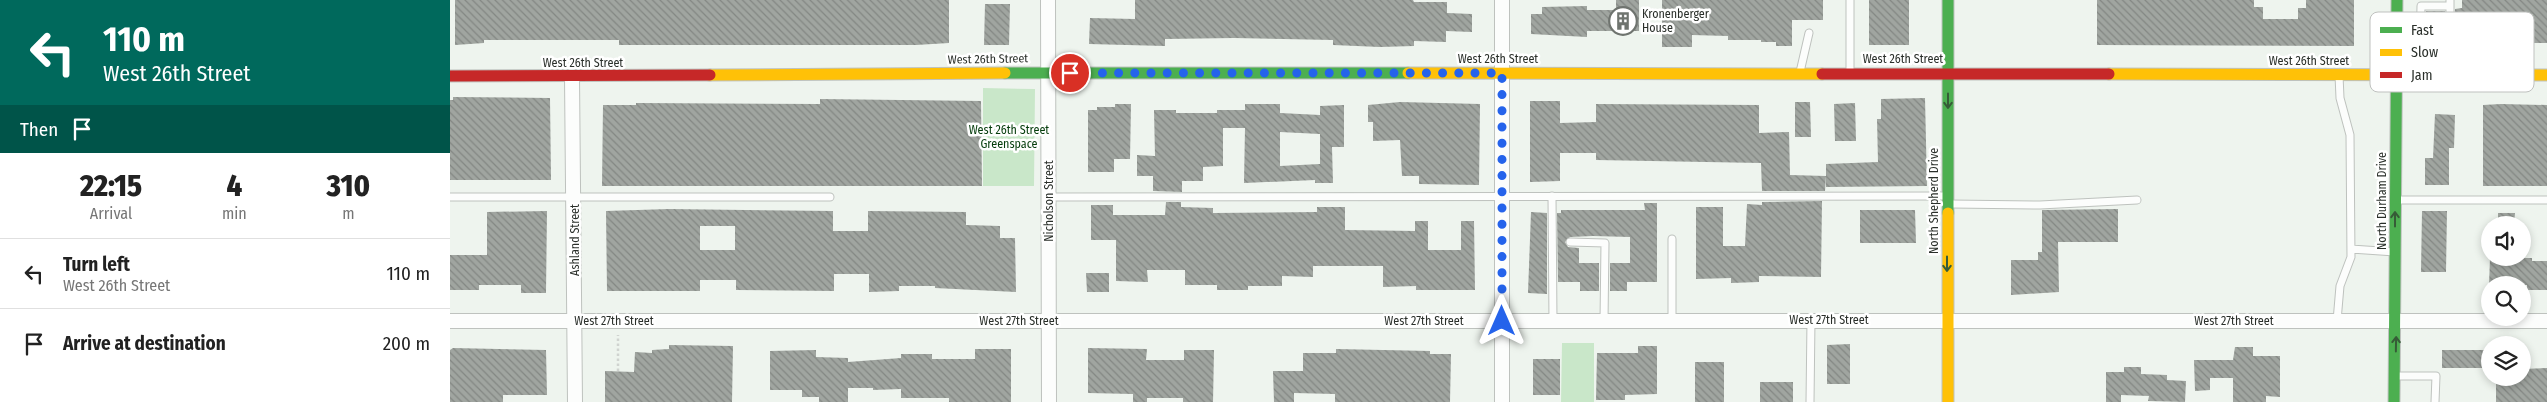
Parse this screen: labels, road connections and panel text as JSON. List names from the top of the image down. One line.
{"streets":{"street":["West 26th Street","Nicholson Street","North Shepherd Drive","North Durham Drive","Ashland Street","West 27th Street"]},"crossings":[["West 26th Street","Nicholson Street"],["West 26th Street","North Shepherd Drive"],["West 26th Street","Ashland Street"],["Nicholson Street","West 27th Street"],["North Shepherd Drive","West 27th Street"],["North Durham Drive","West 27th Street"],["Ashland Street","West 27th Street"]],"one_way":["North Shepherd Drive"],"parks":["West 26th Street Greenspace"],"places":{"building":["Kronenberger House"]},"legend":["Fast","Slow","Jam"],"page":{"turn":["110 m","West 26th Street"],"then":"Then","eta":["22:15","Arrival","4","min","310","m"],"list":[{"name":"Turn left","note":"West 26th Street","value":"110 m"},{"name":"Arrive at destination","value":"200 m"}]}}
